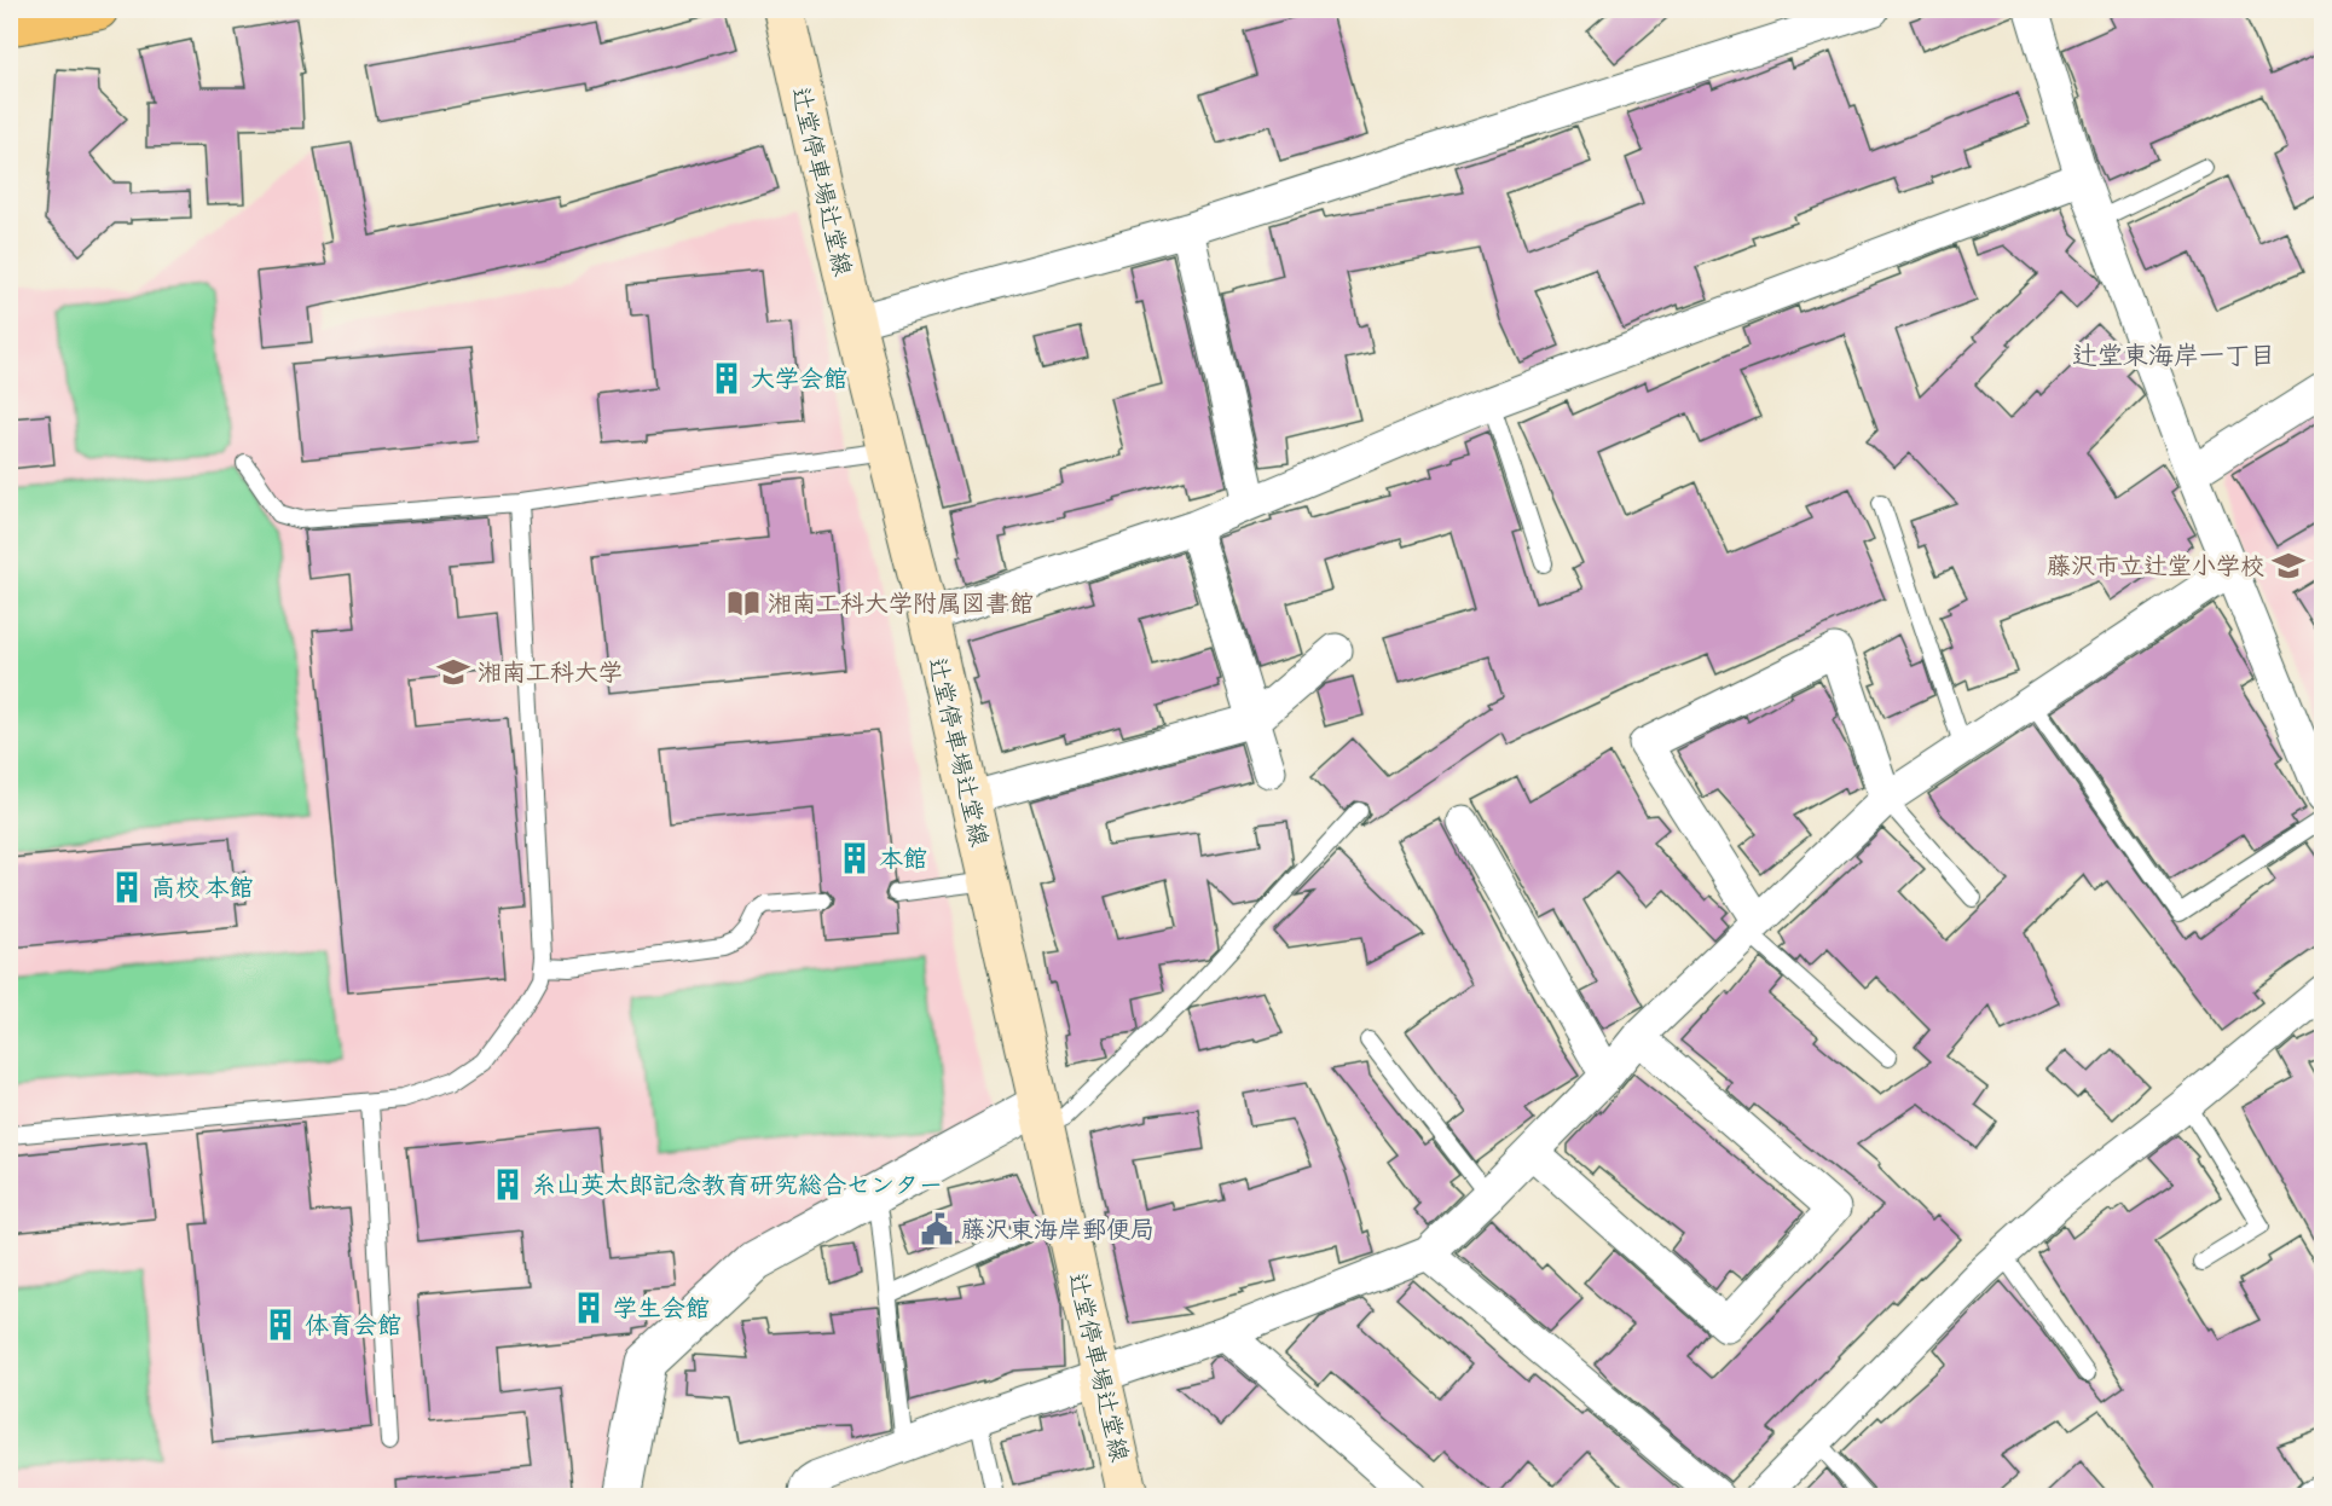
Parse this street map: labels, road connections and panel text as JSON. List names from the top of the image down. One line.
{"streets":{"main road":["辻堂停車場辻堂線"]},"districts":["辻堂東海岸一丁目"],"places":{"building":["大学会館","本館","高校 本館","糸山英太郎記念教育研究総合センター","学生会館","体育会館"],"school or university":["藤沢市立辻堂小学校","湘南工科大学"],"library":["湘南⼯科⼤学附属図書館"],"public building":["藤沢東海岸郵便局"]}}
